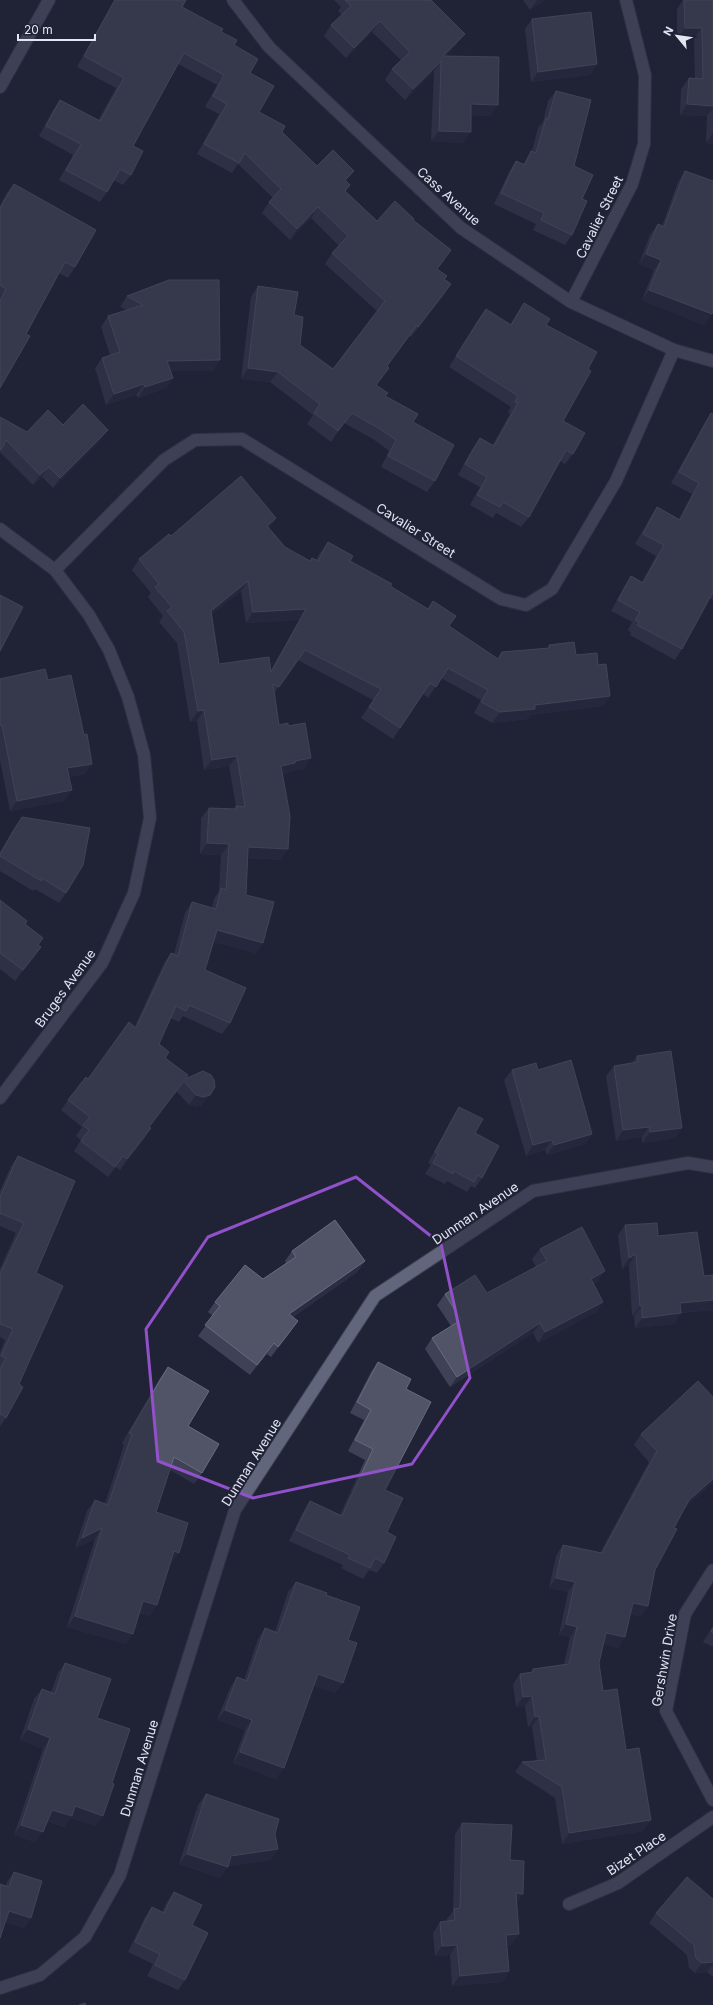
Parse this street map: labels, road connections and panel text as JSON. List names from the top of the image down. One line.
{"streets":{"street":["Cass Avenue","Cavalier Street","Bruges Avenue","Dunman Avenue","Gershwin Drive","Bizet Place"]},"crossings":[["Cass Avenue","Cavalier Street"],["Cavalier Street","Bruges Avenue"]],"scale_bar":"20 m","north":"top left"}
